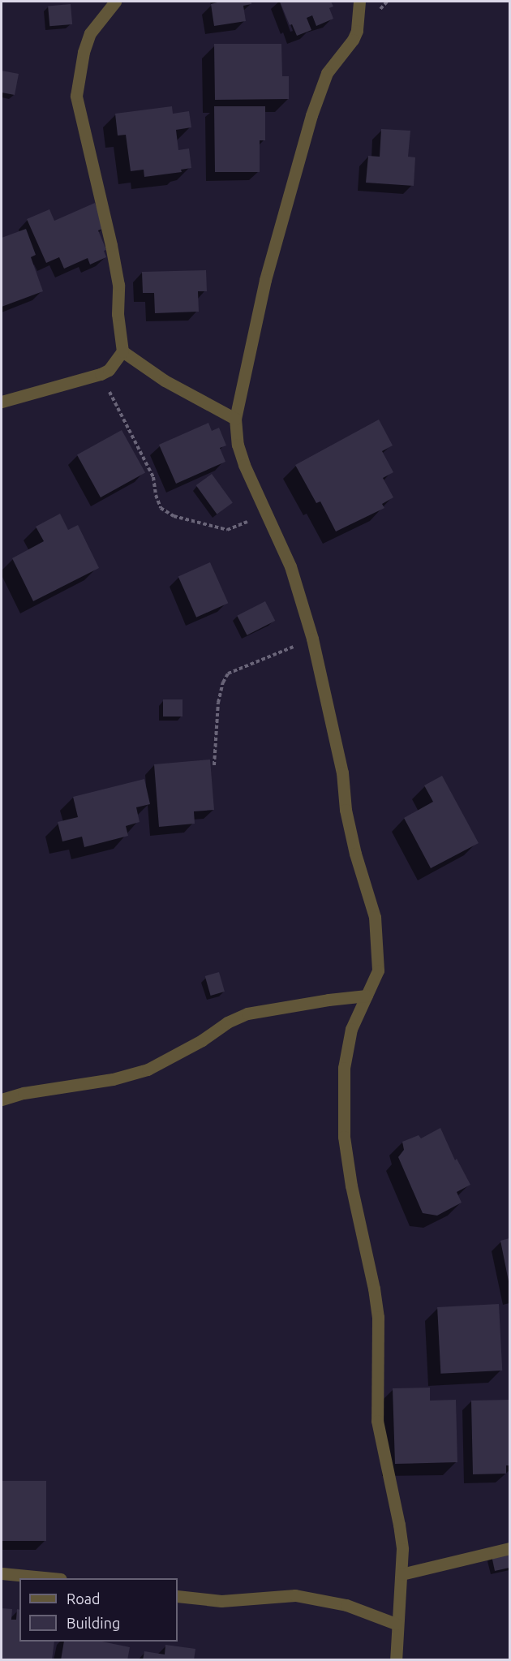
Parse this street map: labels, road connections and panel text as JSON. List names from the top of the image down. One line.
{"legend":["Road","Building"]}
